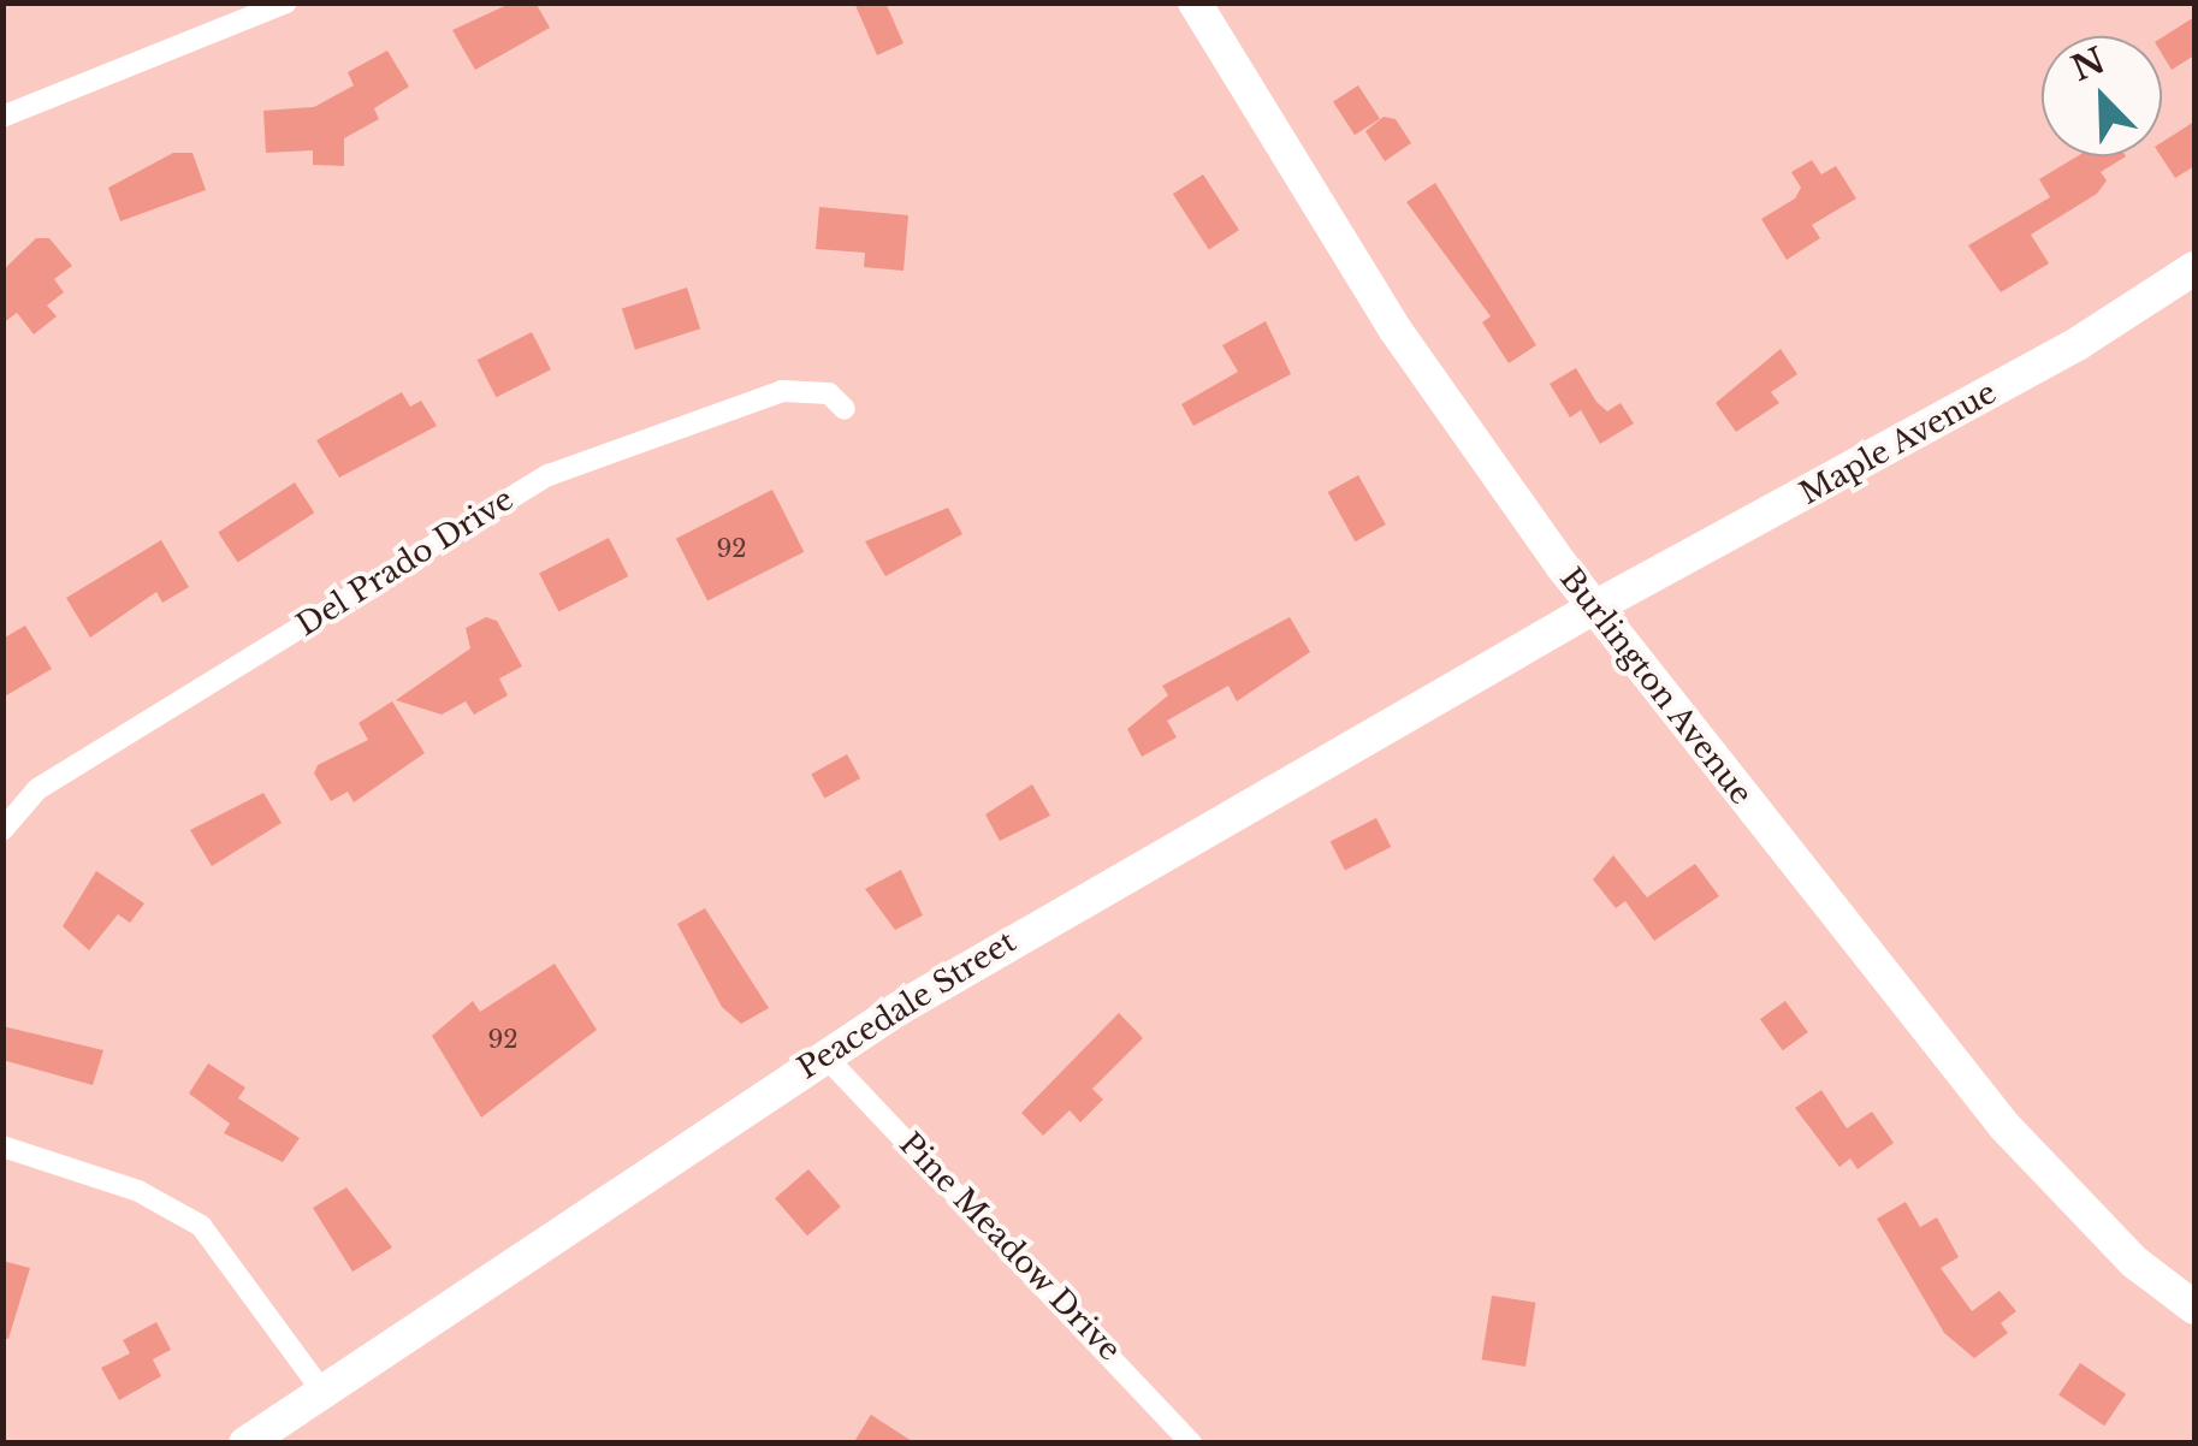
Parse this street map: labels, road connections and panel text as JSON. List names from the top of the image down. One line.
{"streets":{"main road":["Maple Avenue","Burlington Avenue","Peacedale Street"],"street":["Del Prado Drive","Pine Meadow Drive"]},"crossings":[["Maple Avenue","Burlington Avenue"],["Maple Avenue","Peacedale Street"],["Burlington Avenue","Peacedale Street"],["Peacedale Street","Pine Meadow Drive"]],"house_numbers":["92","92"],"north":"top left"}
